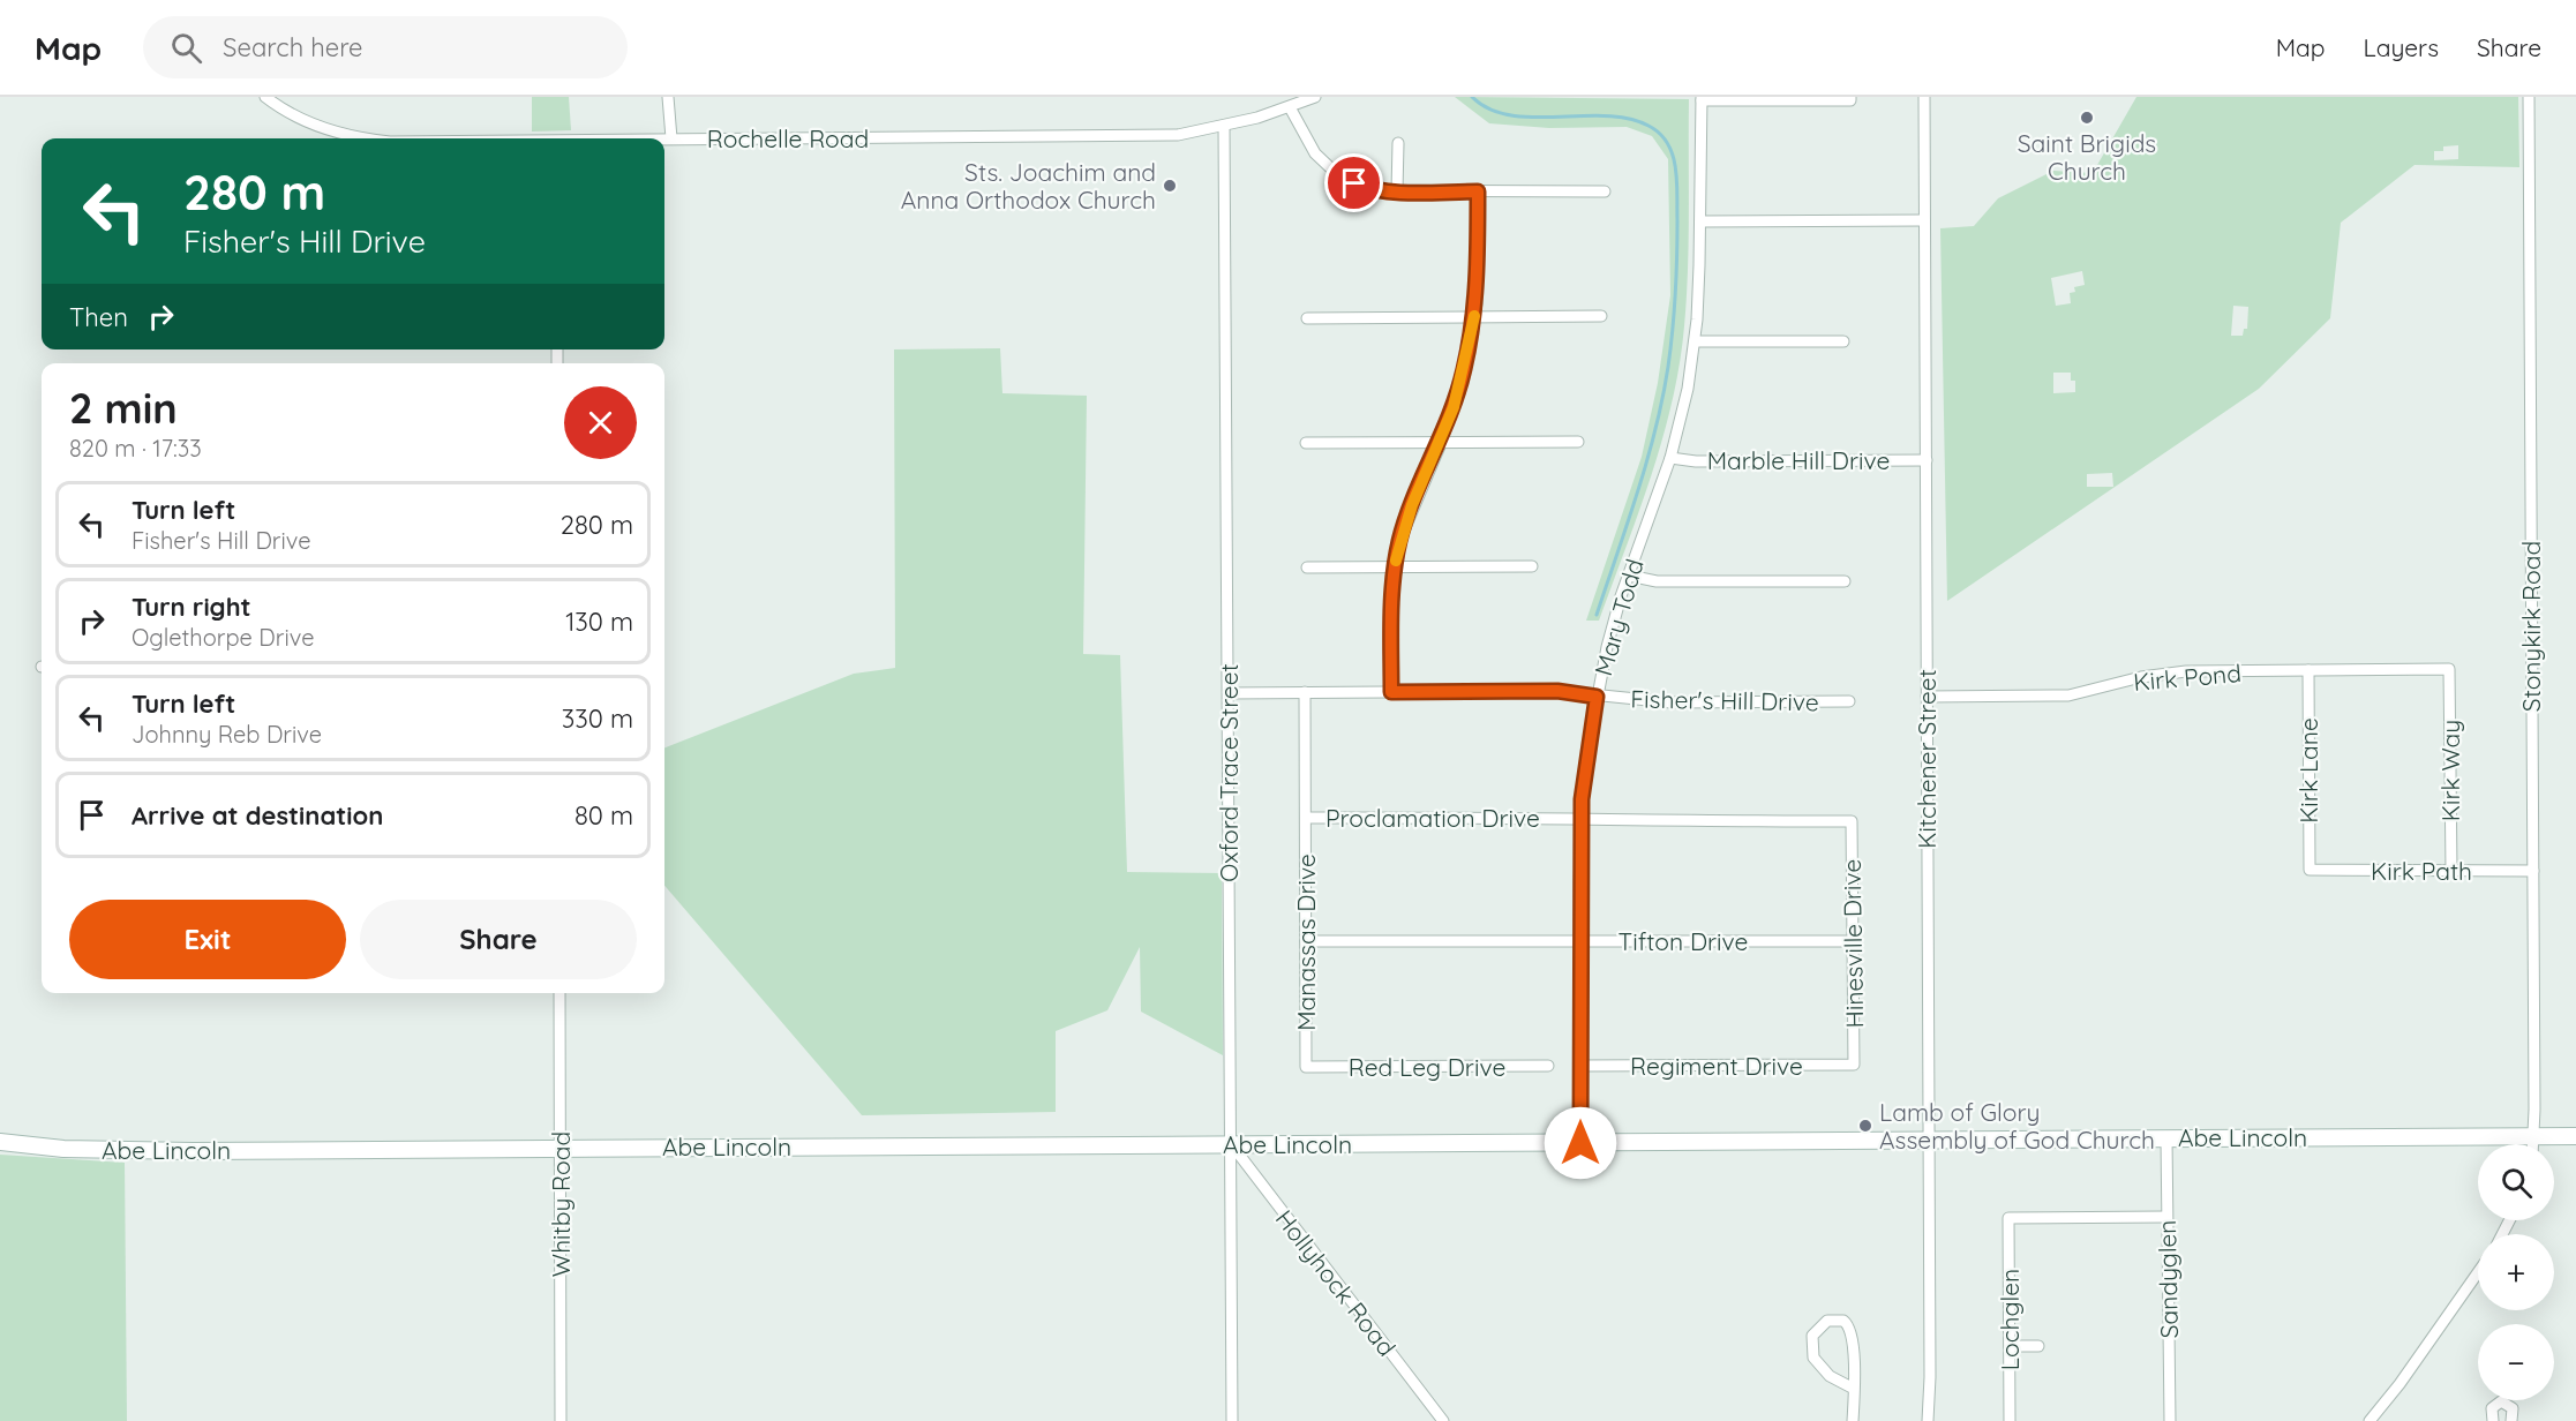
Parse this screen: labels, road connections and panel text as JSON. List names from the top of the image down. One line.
{"streets":{"street":["Rochelle Road","Marble Hill Drive","Mary Todd","Stonykirk Road","Kirk Pond","Fisher's Hill Drive","Kitchener Street","Kirk Lane","Kirk Way","Oxford Trace Street","Proclamation Drive","Kirk Path","Tifton Drive","Manassas Drive","Hinesville Drive","Regiment Drive","Red Leg Drive","Abe Lincoln","Whitby Road","Sandyglen","Hollyhock Road","Lochglen"]},"crossings":[["Rochelle Road","Oxford Trace Street"],["Marble Hill Drive","Mary Todd"],["Marble Hill Drive","Kitchener Street"],["Mary Todd","Fisher's Hill Drive"],["Mary Todd","Proclamation Drive"],["Mary Todd","Tifton Drive"],["Mary Todd","Regiment Drive"],["Mary Todd","Abe Lincoln"],["Stonykirk Road","Kirk Path"],["Stonykirk Road","Abe Lincoln"],["Kirk Pond","Kitchener Street"],["Kirk Pond","Kirk Lane"],["Kirk Pond","Kirk Way"],["Fisher's Hill Drive","Oxford Trace Street"],["Fisher's Hill Drive","Manassas Drive"],["Kitchener Street","Abe Lincoln"],["Kirk Lane","Kirk Path"],["Kirk Way","Kirk Path"],["Oxford Trace Street","Abe Lincoln"],["Oxford Trace Street","Hollyhock Road"],["Proclamation Drive","Manassas Drive"],["Proclamation Drive","Hinesville Drive"],["Tifton Drive","Manassas Drive"],["Tifton Drive","Hinesville Drive"],["Manassas Drive","Red Leg Drive"],["Hinesville Drive","Regiment Drive"],["Abe Lincoln","Whitby Road"],["Abe Lincoln","Sandyglen"],["Abe Lincoln","Hollyhock Road"],["Sandyglen","Lochglen"]],"places":["Saint Brigids Church","Sts. Joachim and Anna Orthodox Church","Lamb of Glory Assembly of God Church"],"page":{"header":"Map","search":"Search here","nav":["Map","Layers","Share"],"turn":["280 m","Fisher's Hill Drive"],"then":"Then","heading":["2 min","820 m · 17:33"],"list":[{"name":"Turn left","note":"Fisher's Hill Drive","value":"280 m"},{"name":"Turn right","note":"Oglethorpe Drive","value":"130 m"},{"name":"Turn left","note":"Johnny Reb Drive","value":"330 m"},{"name":"Arrive at destination","value":"80 m"}],"buttons":["Exit","Share"],"map_buttons":["+","−"]}}
